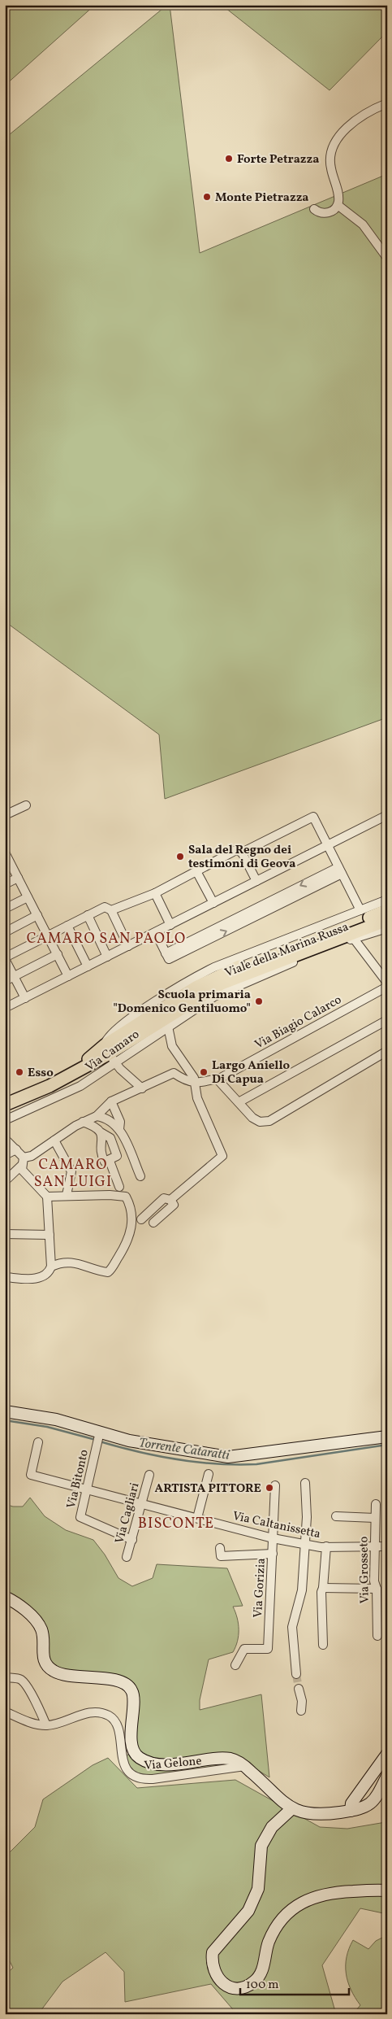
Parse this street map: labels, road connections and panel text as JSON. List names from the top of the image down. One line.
{"streets":{"main road":["Viale della Marina Russa"],"street":["Via Biagio Calarco","Via Camaro","Via Bitonto","Via Cagliari","Via Caltanissetta","Via Grosseto","Via Gorizia","Via Gelone"]},"crossings":[["Viale della Marina Russa","Via Camaro"],["Via Bitonto","Via Cagliari"],["Via Bitonto","Via Caltanissetta"],["Via Cagliari","Via Caltanissetta"],["Via Caltanissetta","Via Grosseto"],["Via Caltanissetta","Via Gorizia"]],"districts":["CAMARO SAN PAOLO","CAMARO SAN LUIGI","BISCONTE"],"water":["Torrente Cataratti"],"places":["Forte Petrazza","Monte Pietrazza","Sala del Regno dei testimoni di Geova","Scuola primaria \"Domenico Gentiluomo\"","Esso","Largo Aniello Di Capua","ARTISTA PITTORE"],"scale_bar":"100 m"}
